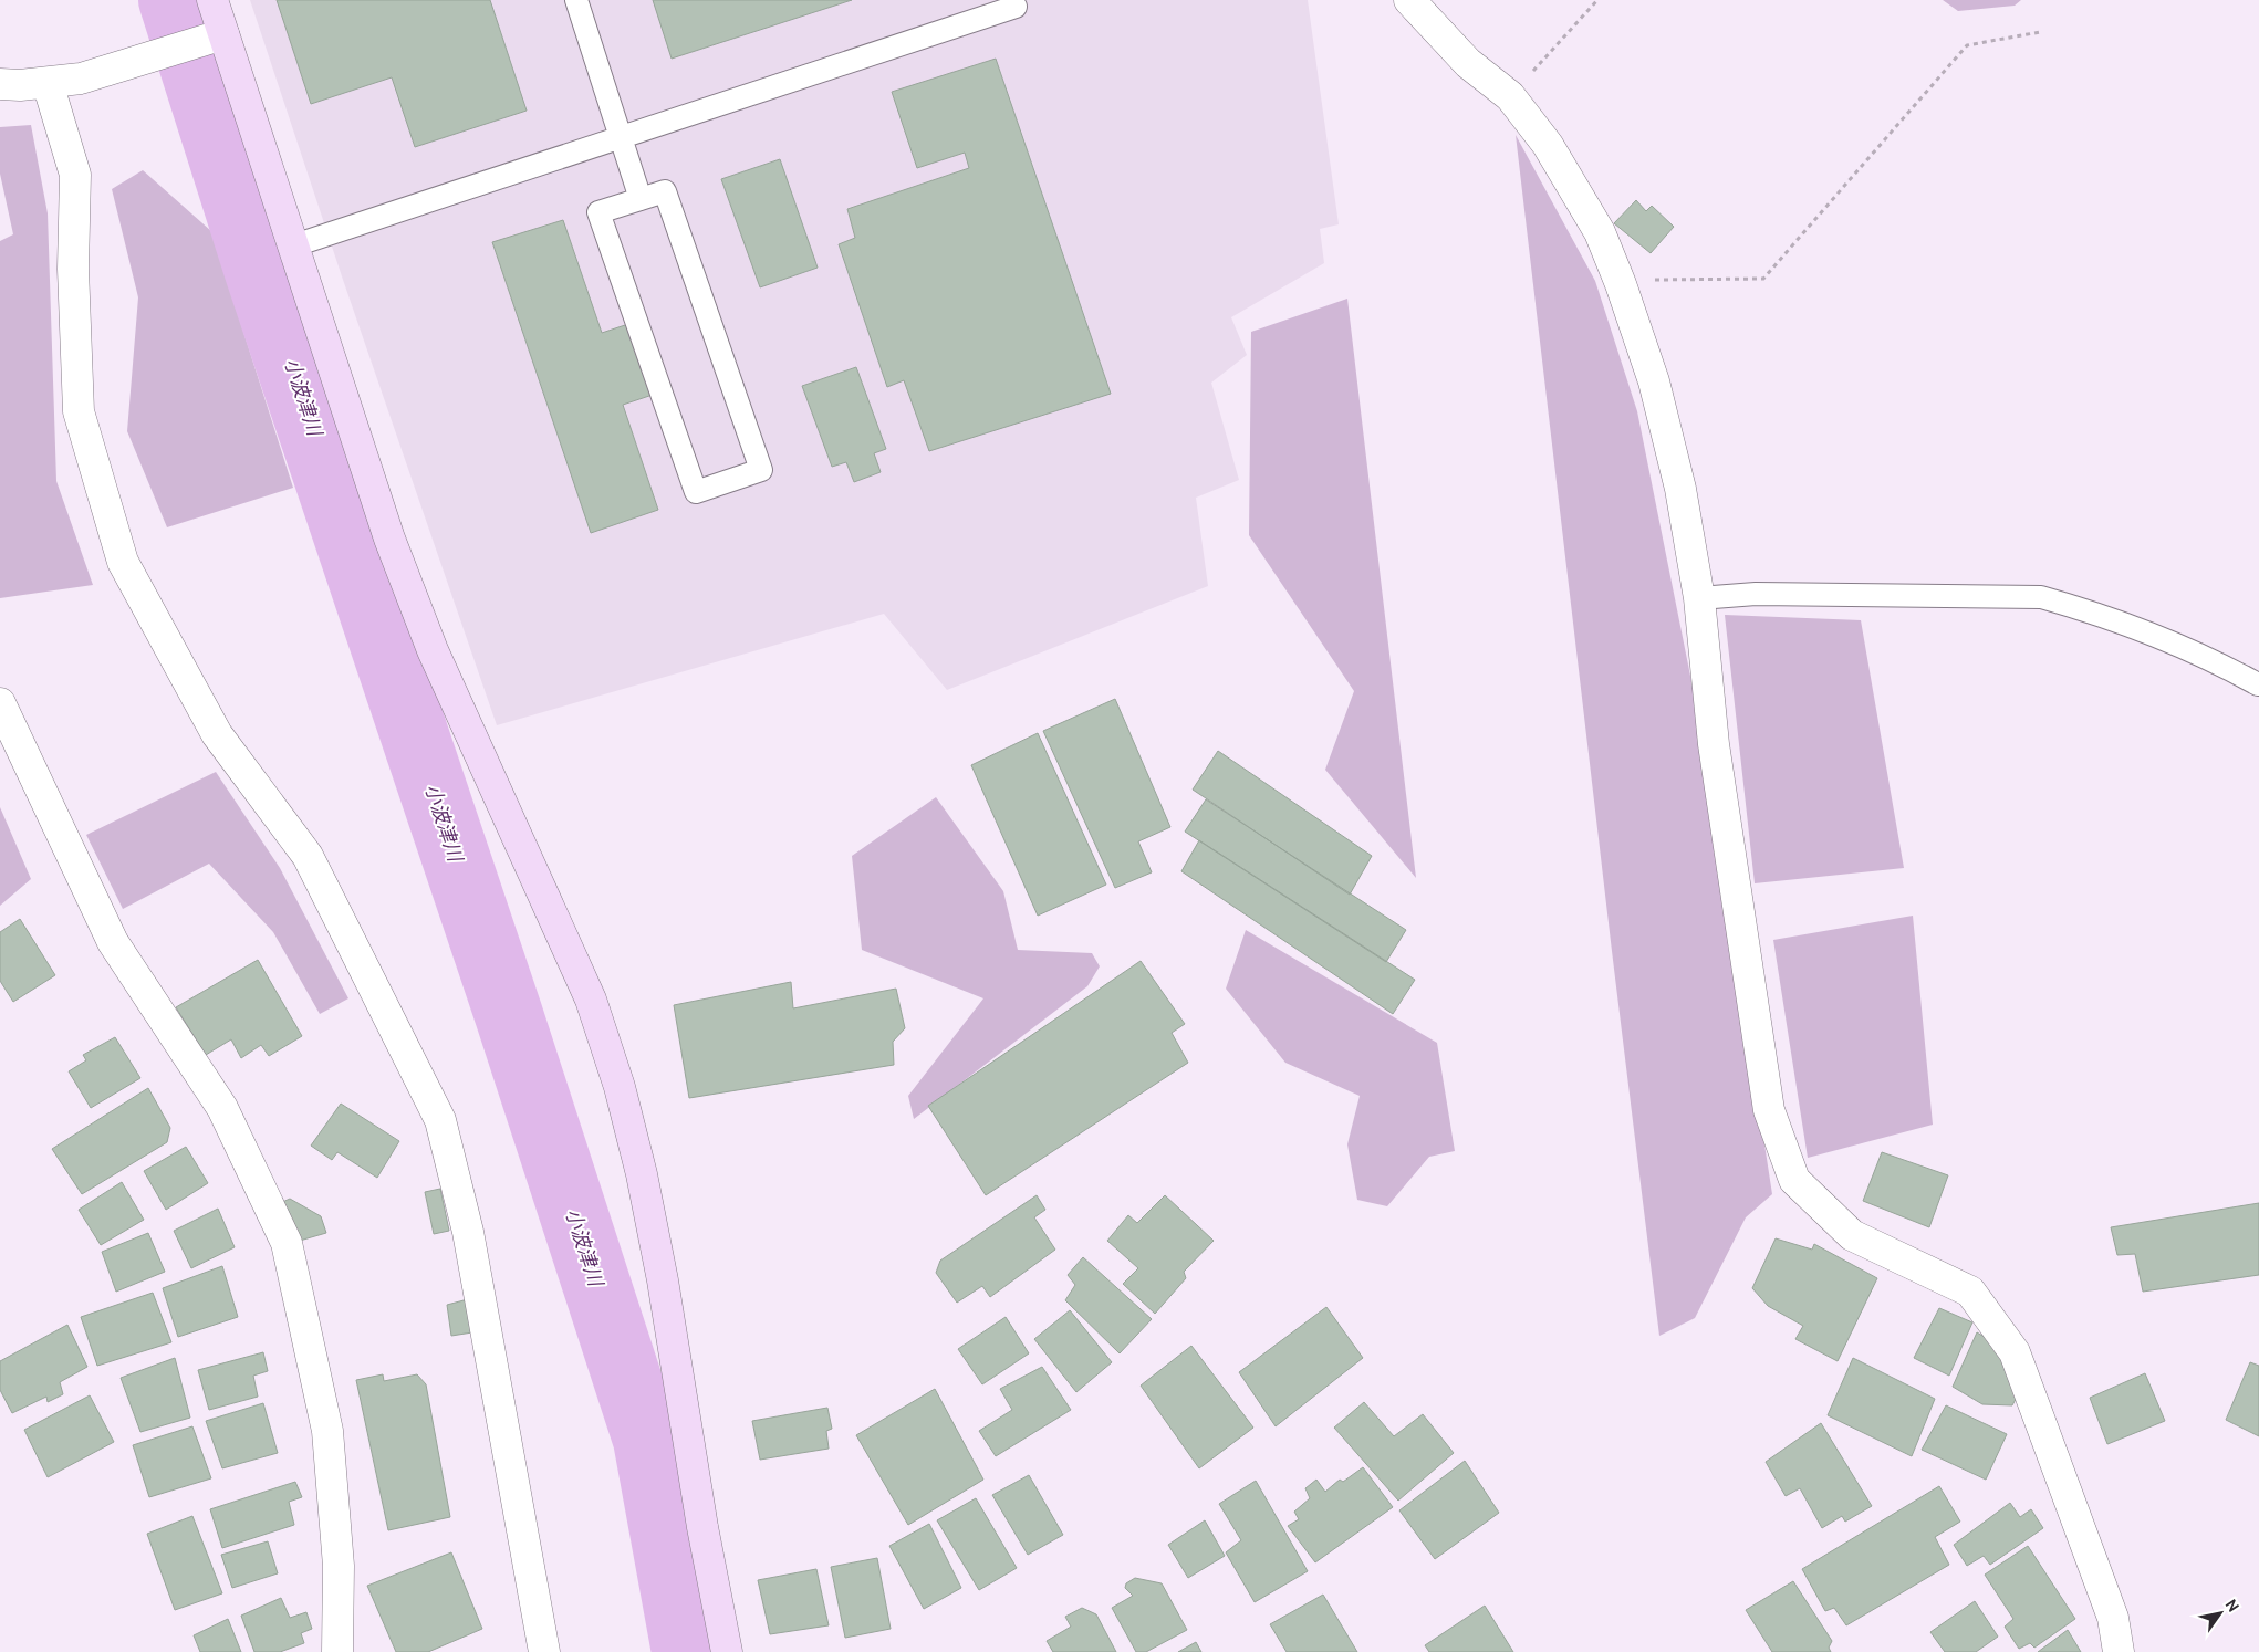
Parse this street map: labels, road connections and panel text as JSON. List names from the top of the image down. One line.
{"water":["小波津川"],"north":"top right"}
